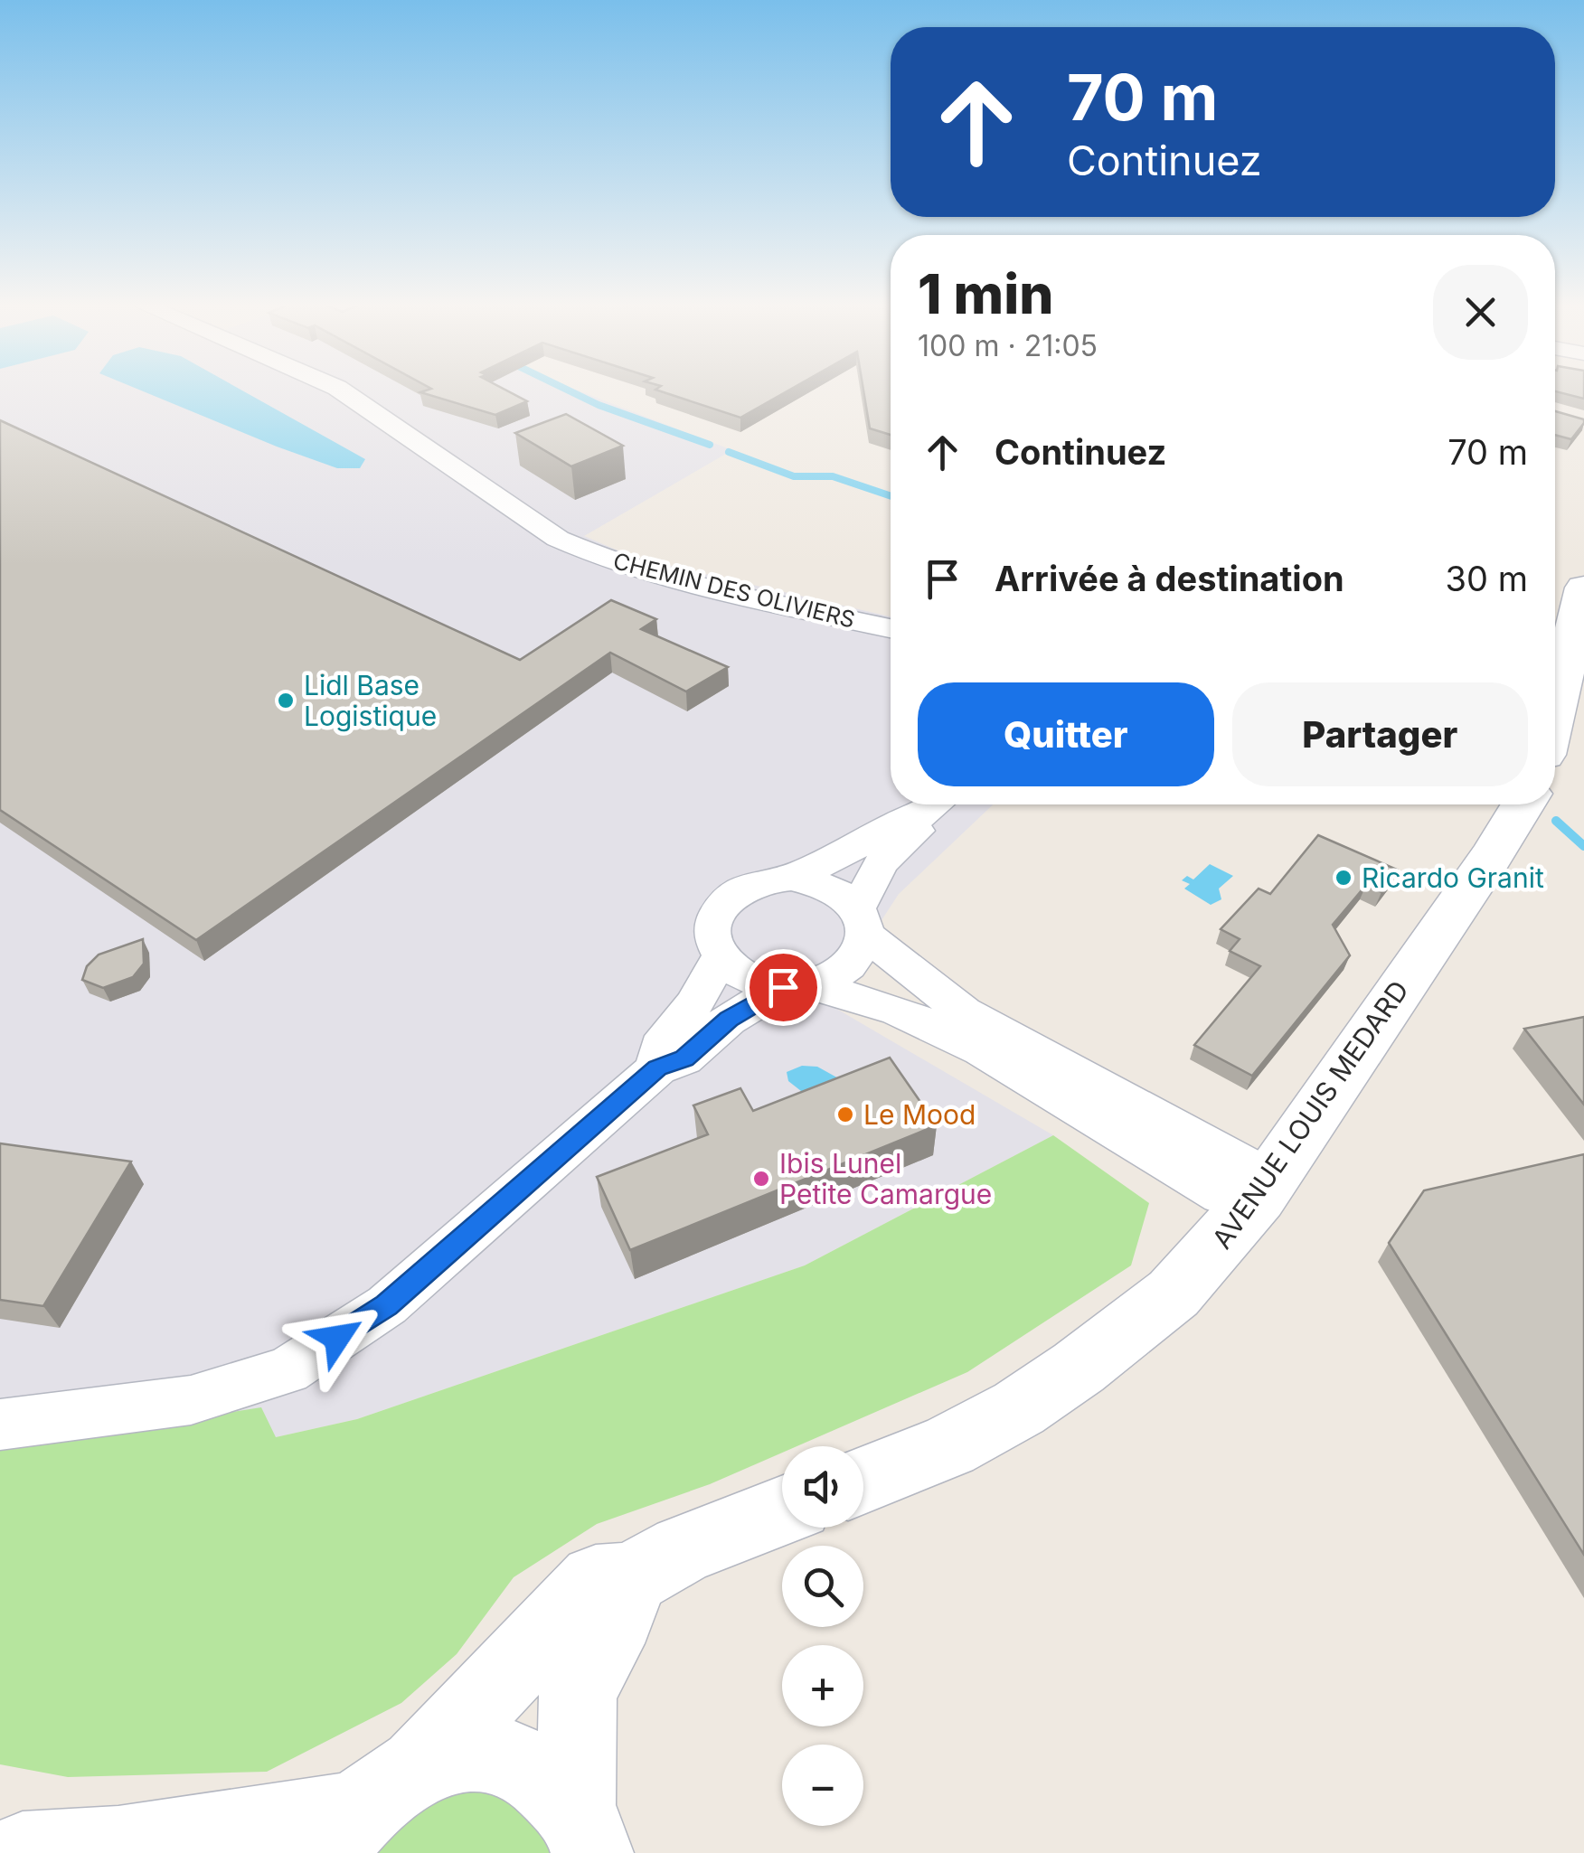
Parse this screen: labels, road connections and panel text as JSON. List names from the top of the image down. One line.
{"streets":{"street":["CHEMIN DES OLIVIERS","AVENUE LOUIS MEDARD"]},"places":["Lidl Base Logistique","Ricardo Granit","Le Mood","Ibis Lunel Petite Camargue"],"page":{"turn":["70 m","Continuez"],"heading":["1 min","100 m · 21:05"],"list":[{"name":"Continuez","value":"70 m"},{"name":"Arrivée à destination","value":"30 m"}],"buttons":["Quitter","Partager"],"map_buttons":["+","−"]}}
